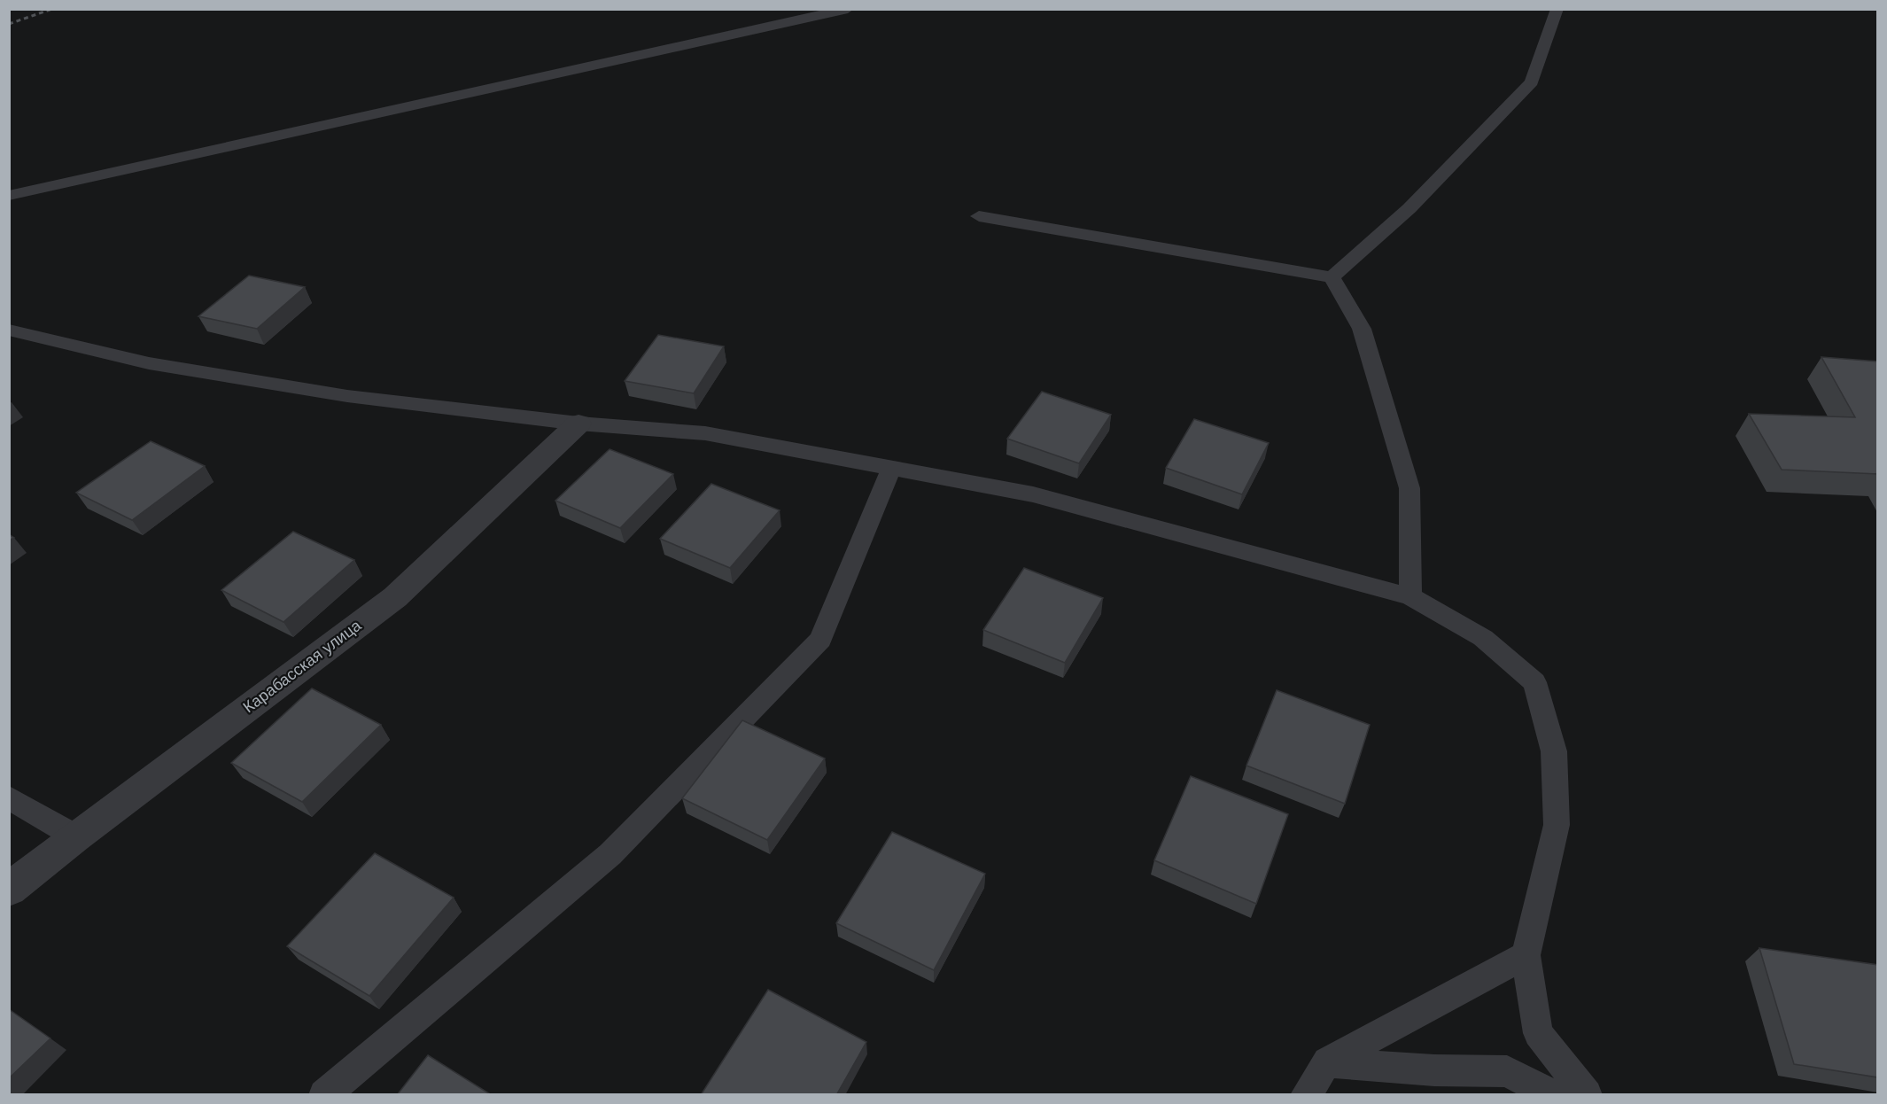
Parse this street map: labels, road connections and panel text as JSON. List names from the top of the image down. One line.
{"streets":{"street":["Карабасская улица"]}}
